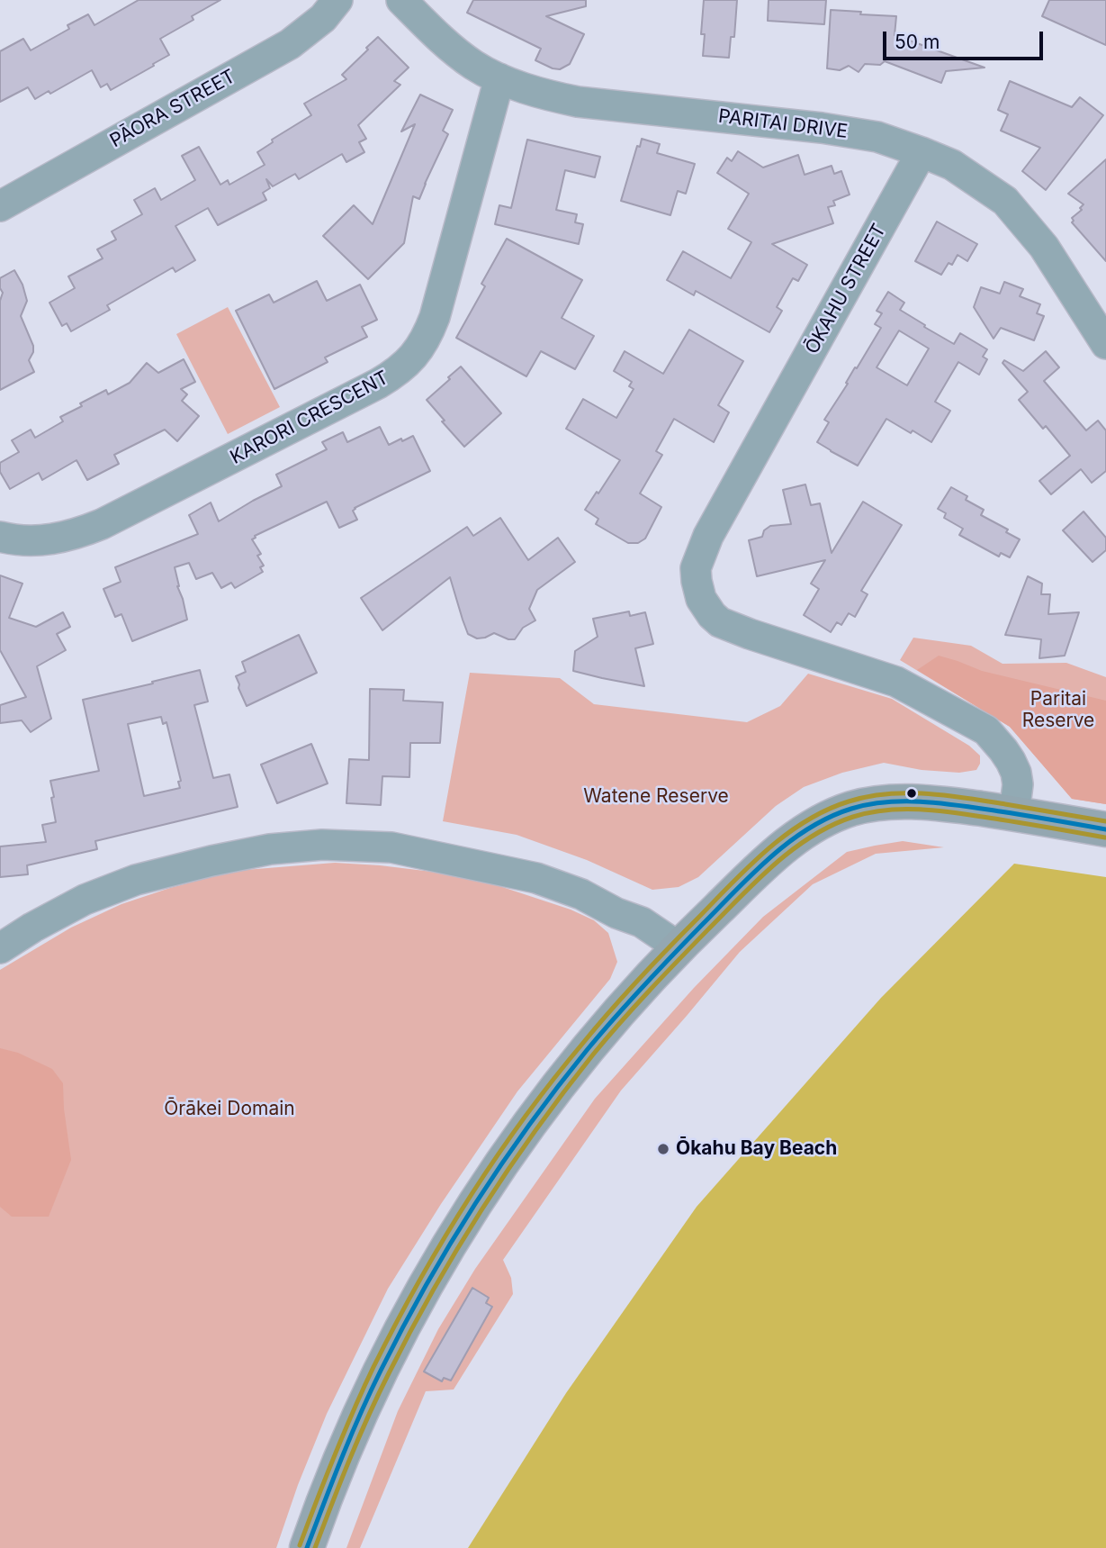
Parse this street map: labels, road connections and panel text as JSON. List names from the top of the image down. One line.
{"streets":{"street":["PĀORA STREET","PARITAI DRIVE","ŌKAHU STREET","KARORI CRESCENT"]},"crossings":[["PARITAI DRIVE","ŌKAHU STREET"],["PARITAI DRIVE","KARORI CRESCENT"]],"parks":["Paritai Reserve","Watene Reserve","Ōrākei Domain"],"places":["Ōkahu Bay Beach"],"scale_bar":"50 m"}
